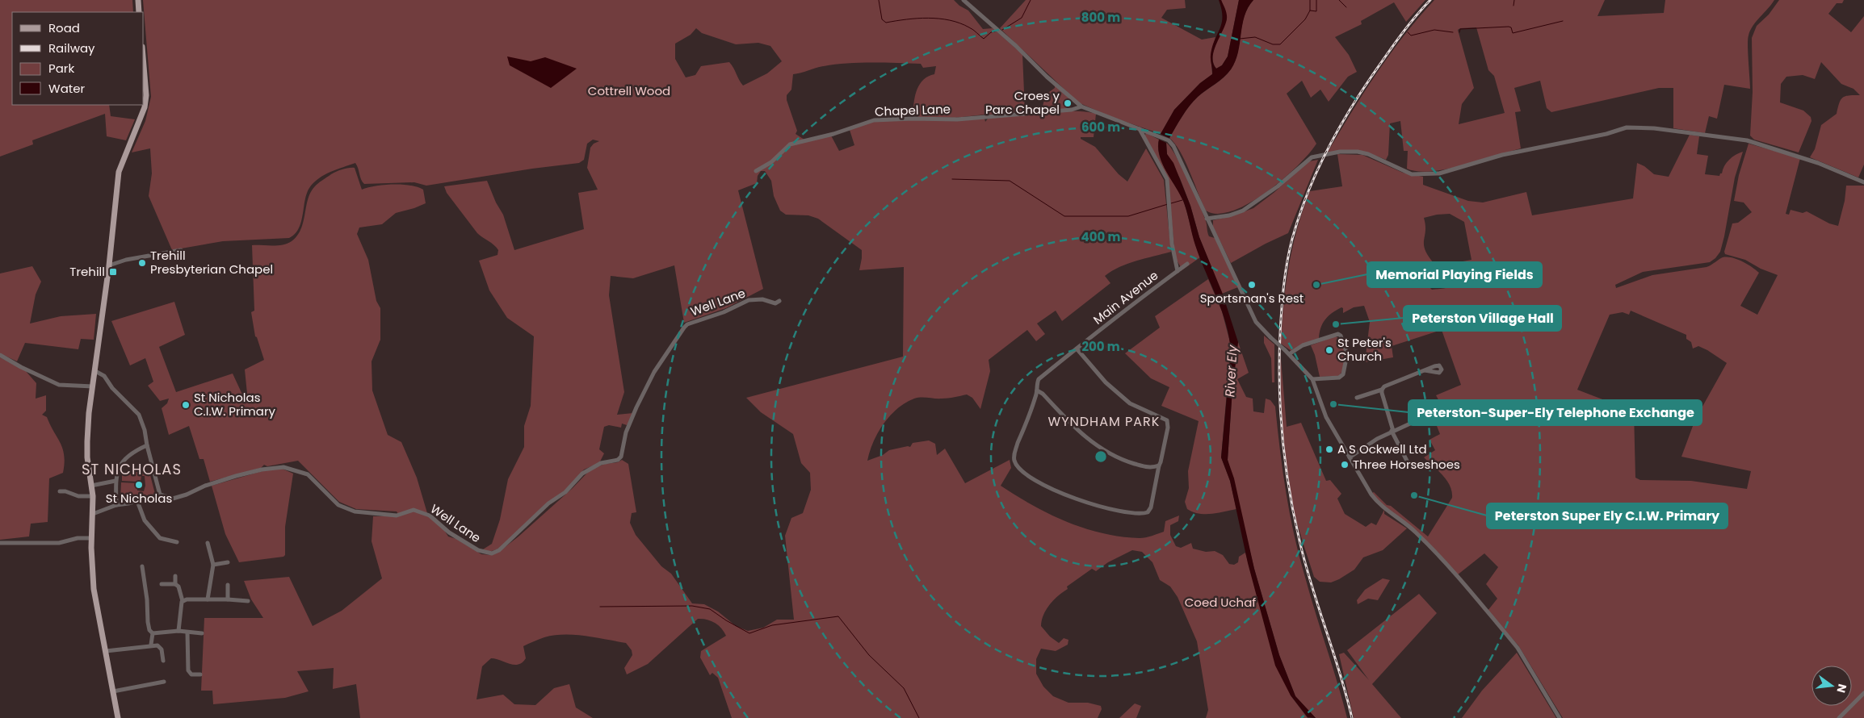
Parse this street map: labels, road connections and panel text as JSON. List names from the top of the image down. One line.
{"streets":{"street":["Chapel Lane","Main Avenue","Well Lane"]},"districts":["WYNDHAM PARK","ST NICHOLAS"],"water":["River Ely"],"parks":["Cottrell Wood","Coed Uchaf"],"places":{"other":["Croes y Parc Chapel","Trehill Presbyterian Chapel","Sportsman's Rest","Memorial Playing Fields","Peterston Village Hall","St Peter's Church","Peterston-Super-Ely Telephone Exchange","St Nicholas C.I.W. Primary","A S Ockwell Ltd","Three Horseshoes","St Nicholas","Peterston Super Ely C.I.W. Primary"],"transit":["Trehill"]},"legend":["Road","Railway","Park","Water"],"north":"right","rings":["800 m","600 m","400 m","200 m"]}
